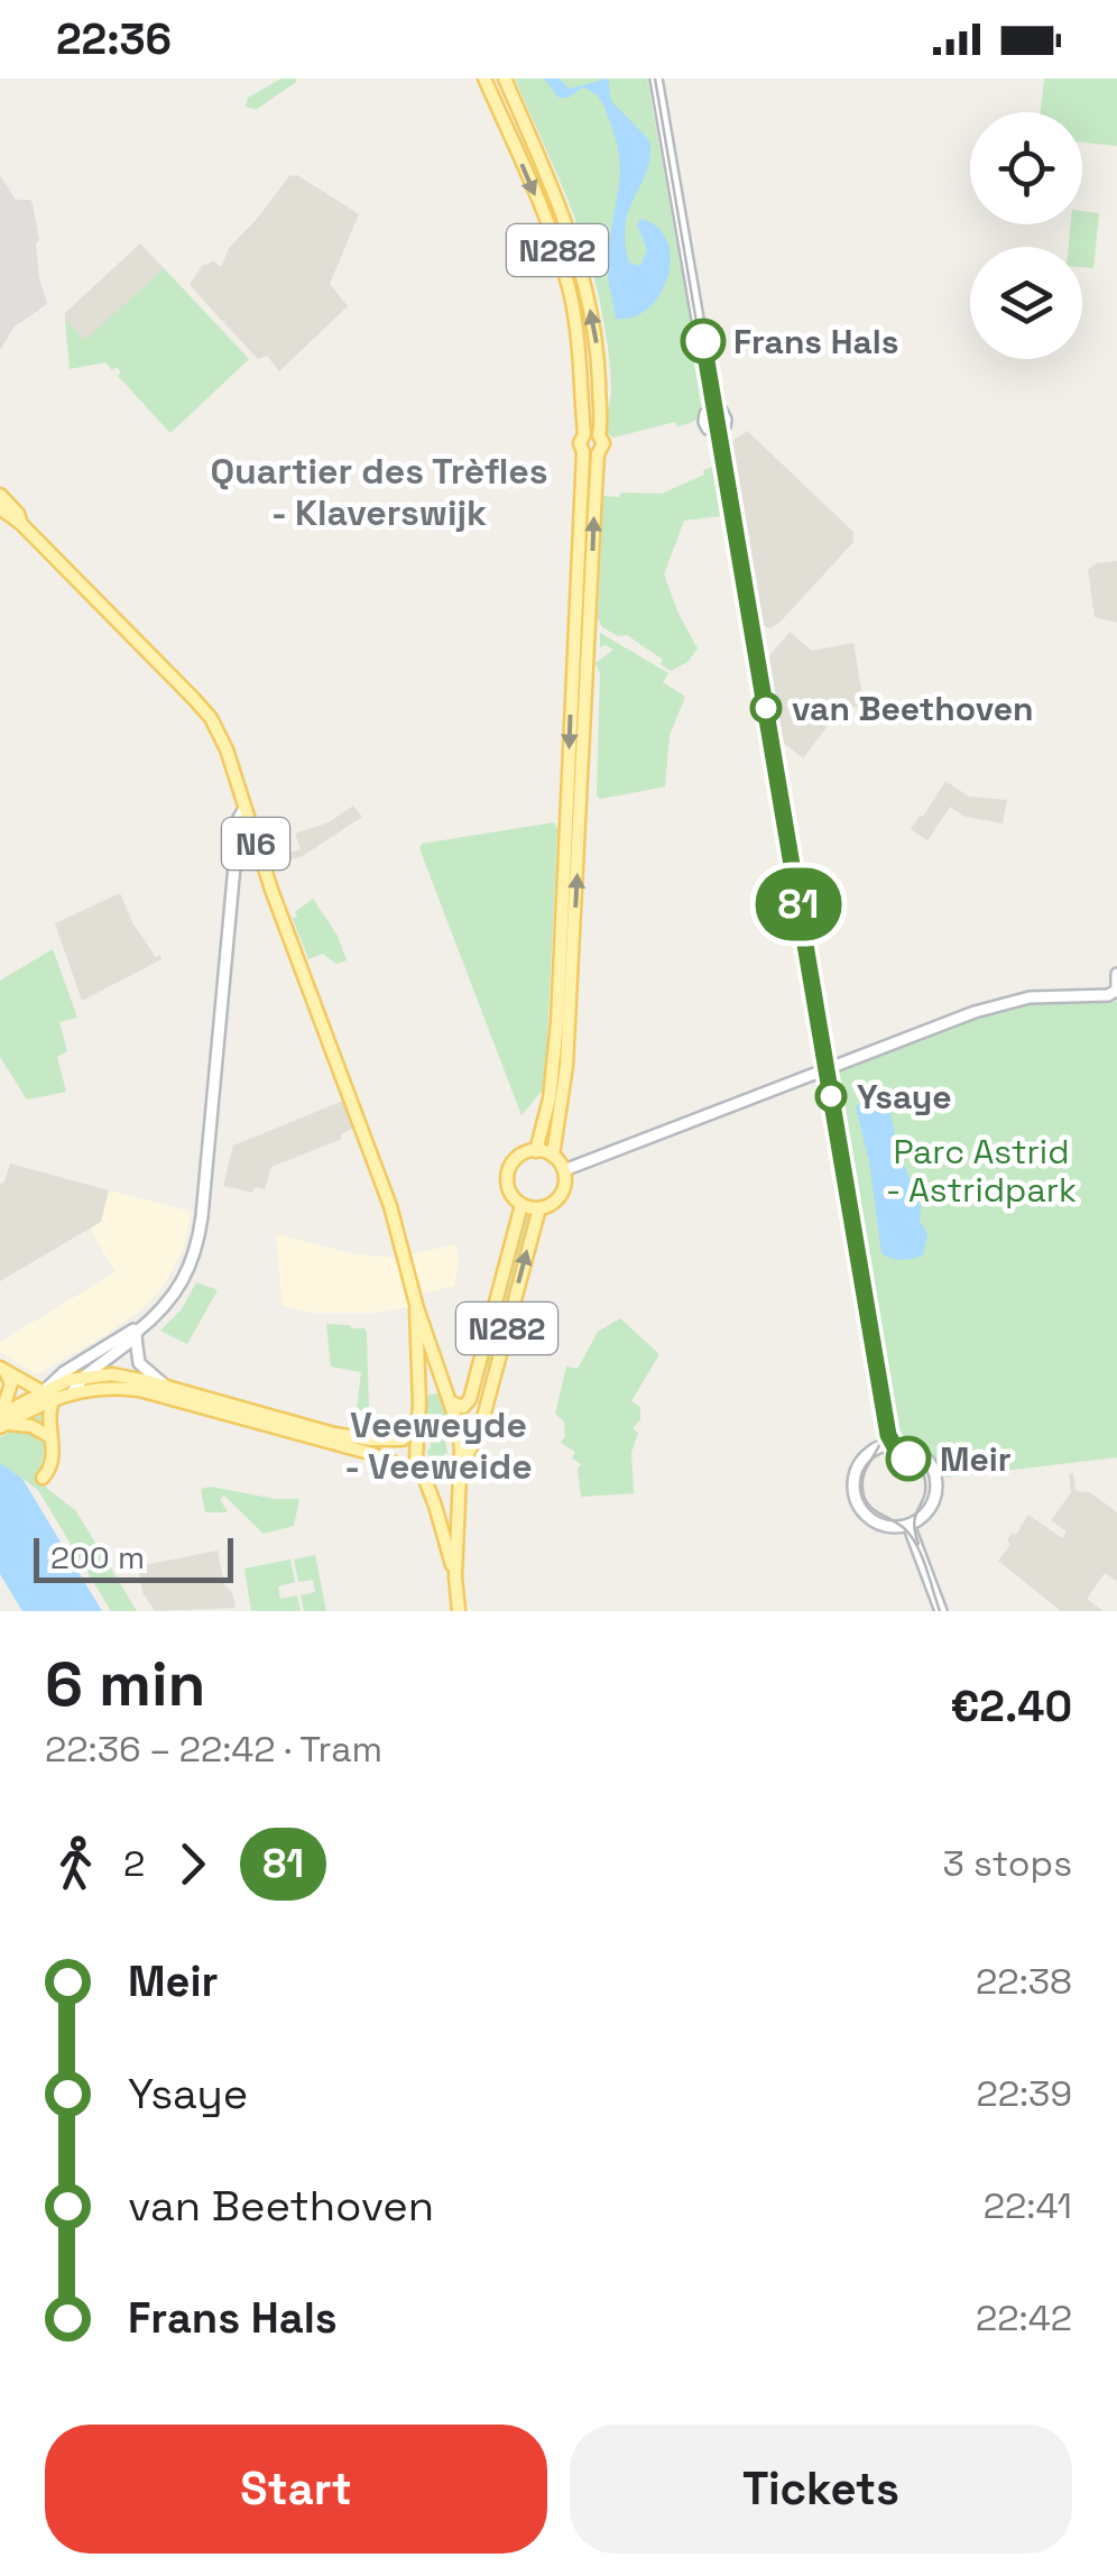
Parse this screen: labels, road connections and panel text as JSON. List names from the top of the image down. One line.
{"streets":{"main road":["N282","N6"]},"crossings":[["N282","N6"]],"districts":["Quartier des Trèfles - Klaverswijk","Veeweyde - Veeweide"],"parks":["Parc Astrid - Astridpark"],"places":["Frans Hals","van Beethoven","Ysaye","Meir"],"lines":["tram line 81"],"scale_bar":"200 m","page":{"status":"22:36","on_map":"81","scale":"200 m","heading":["6 min","22:36 – 22:42 · Tram","€2.40"],"legs":["2","81","3 stops"],"list":[{"name":"Meir","value":"22:38"},{"name":"Ysaye","value":"22:39"},{"name":"van Beethoven","value":"22:41"},{"name":"Frans Hals","value":"22:42"}],"buttons":["Start","Tickets"]}}
